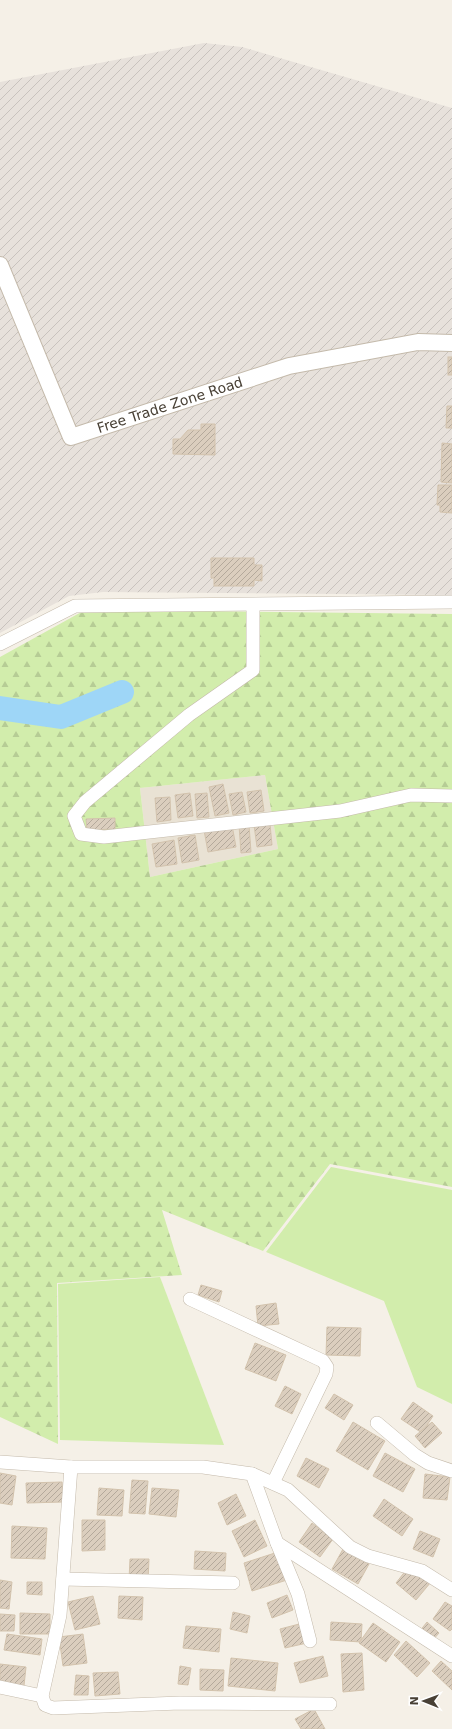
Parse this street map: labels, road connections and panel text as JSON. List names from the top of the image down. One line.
{"streets":{"street":["Free Trade Zone Road"]},"north":"left"}
